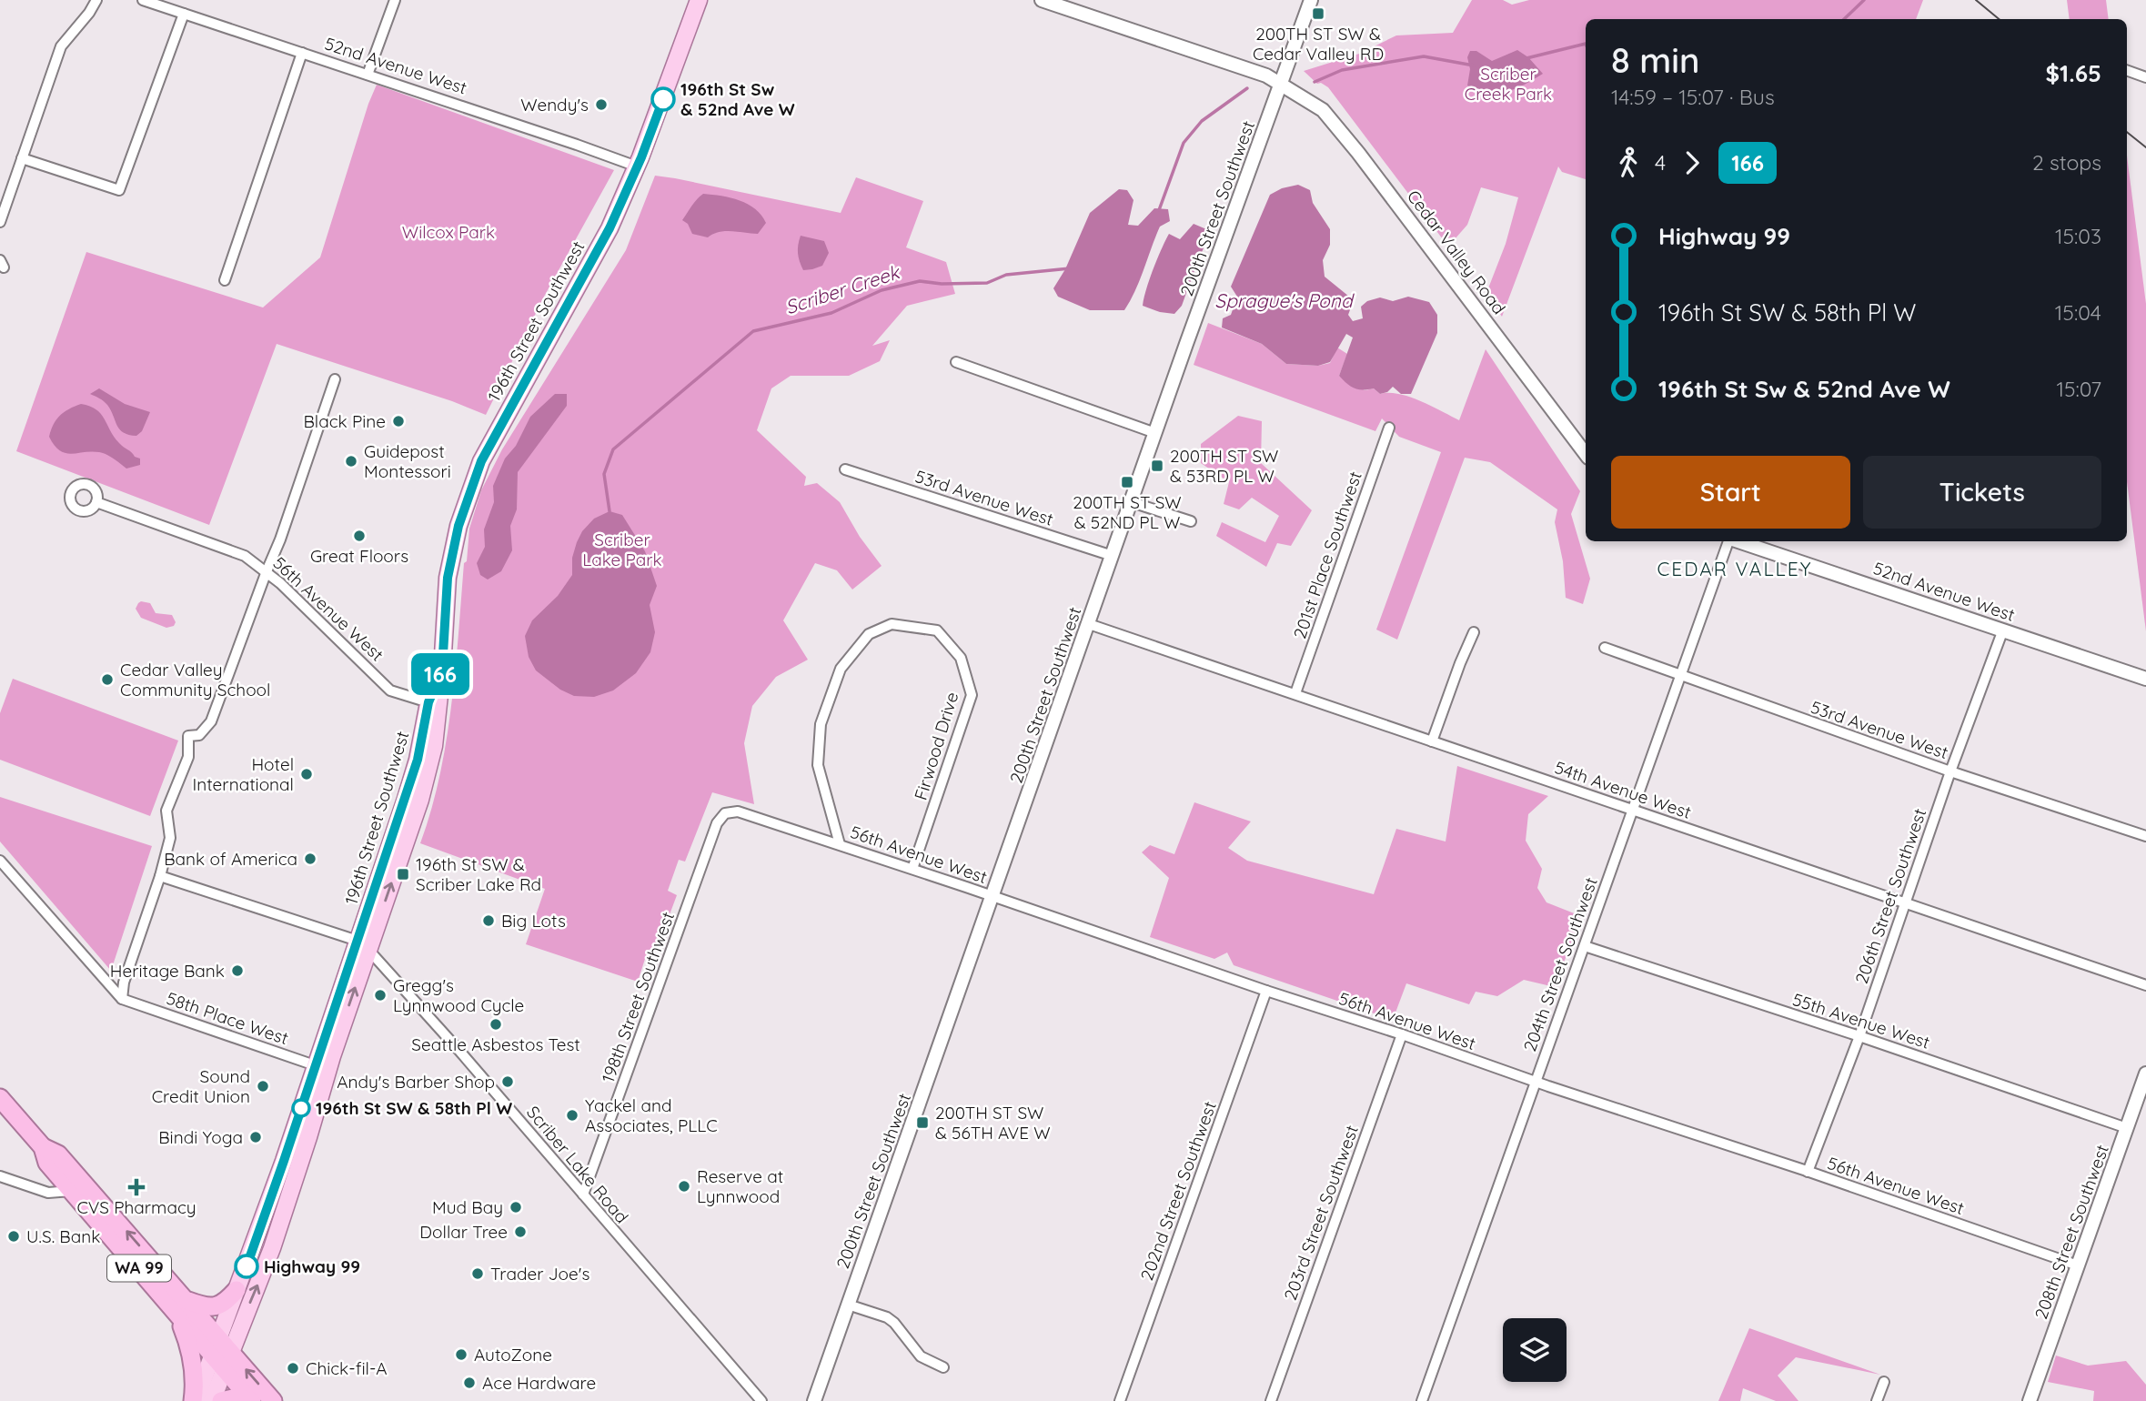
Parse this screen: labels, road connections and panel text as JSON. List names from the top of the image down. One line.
{"streets":{"highway":["WA 99"],"main road":["196th Street Southwest"],"street":["52nd Avenue West","200th Street Southwest","Cedar Valley Road","53rd Avenue West","201st Place Southwest","56th Avenue West","Firwood Drive","54th Avenue West","206th Street Southwest","204th Street Southwest","198th Street Southwest","58th Place West","55th Avenue West","Scriber Lake Road","202nd Street Southwest","203rd Street Southwest","208th Street Southwest"]},"crossings":[["52nd Avenue West","196th Street Southwest"],["52nd Avenue West","206th Street Southwest"],["200th Street Southwest","Cedar Valley Road"],["200th Street Southwest","53rd Avenue West"],["200th Street Southwest","56th Avenue West"],["200th Street Southwest","54th Avenue West"],["196th Street Southwest","56th Avenue West"],["196th Street Southwest","58th Place West"],["196th Street Southwest","Scriber Lake Road"],["196th Street Southwest","WA 99"],["53rd Avenue West","206th Street Southwest"],["53rd Avenue West","204th Street Southwest"],["201st Place Southwest","54th Avenue West"],["56th Avenue West","Firwood Drive"],["56th Avenue West","206th Street Southwest"],["56th Avenue West","204th Street Southwest"],["56th Avenue West","198th Street Southwest"],["56th Avenue West","202nd Street Southwest"],["56th Avenue West","203rd Street Southwest"],["56th Avenue West","208th Street Southwest"],["54th Avenue West","206th Street Southwest"],["54th Avenue West","204th Street Southwest"],["206th Street Southwest","55th Avenue West"],["204th Street Southwest","55th Avenue West"],["198th Street Southwest","Scriber Lake Road"],["55th Avenue West","208th Street Southwest"]],"districts":["CEDAR VALLEY"],"water":["Scriber Creek","Sprague's Pond"],"parks":["Scriber Creek Park","Wilcox Park","Scriber Lake Park"],"places":{"transit":["200TH ST SW & Cedar Valley RD","200TH ST SW & 53RD PL W","200TH ST SW & 52ND PL W","196th St SW & Scriber Lake Rd","200TH ST SW & 56TH AVE W"],"other":["196th St Sw & 52nd Ave W","Wendy's","Black Pine","Guidepost Montessori","Great Floors","Cedar Valley Community School","Hotel International","Bank of America","Big Lots","Heritage Bank","Gregg's Lynnwood Cycle","Seattle Asbestos Test","Andy's Barber Shop","Sound Credit Union","196th St SW & 58th Pl W","Yackel and Associates, PLLC","Bindi Yoga","Reserve at Lynnwood","Mud Bay","Dollar Tree","U.S. Bank","Highway 99","Trader Joe's","AutoZone","Chick-fil-A","Ace Hardware"],"health":["CVS Pharmacy"]},"lines":["bus line 166"],"page":{"on_map":"166","heading":["8 min","14:59 – 15:07 · Bus","$1.65"],"legs":["4","166","2 stops"],"list":[{"name":"Highway 99","value":"15:03"},{"name":"196th St SW & 58th Pl W","value":"15:04"},{"name":"196th St Sw & 52nd Ave W","value":"15:07"}],"buttons":["Start","Tickets"]}}
